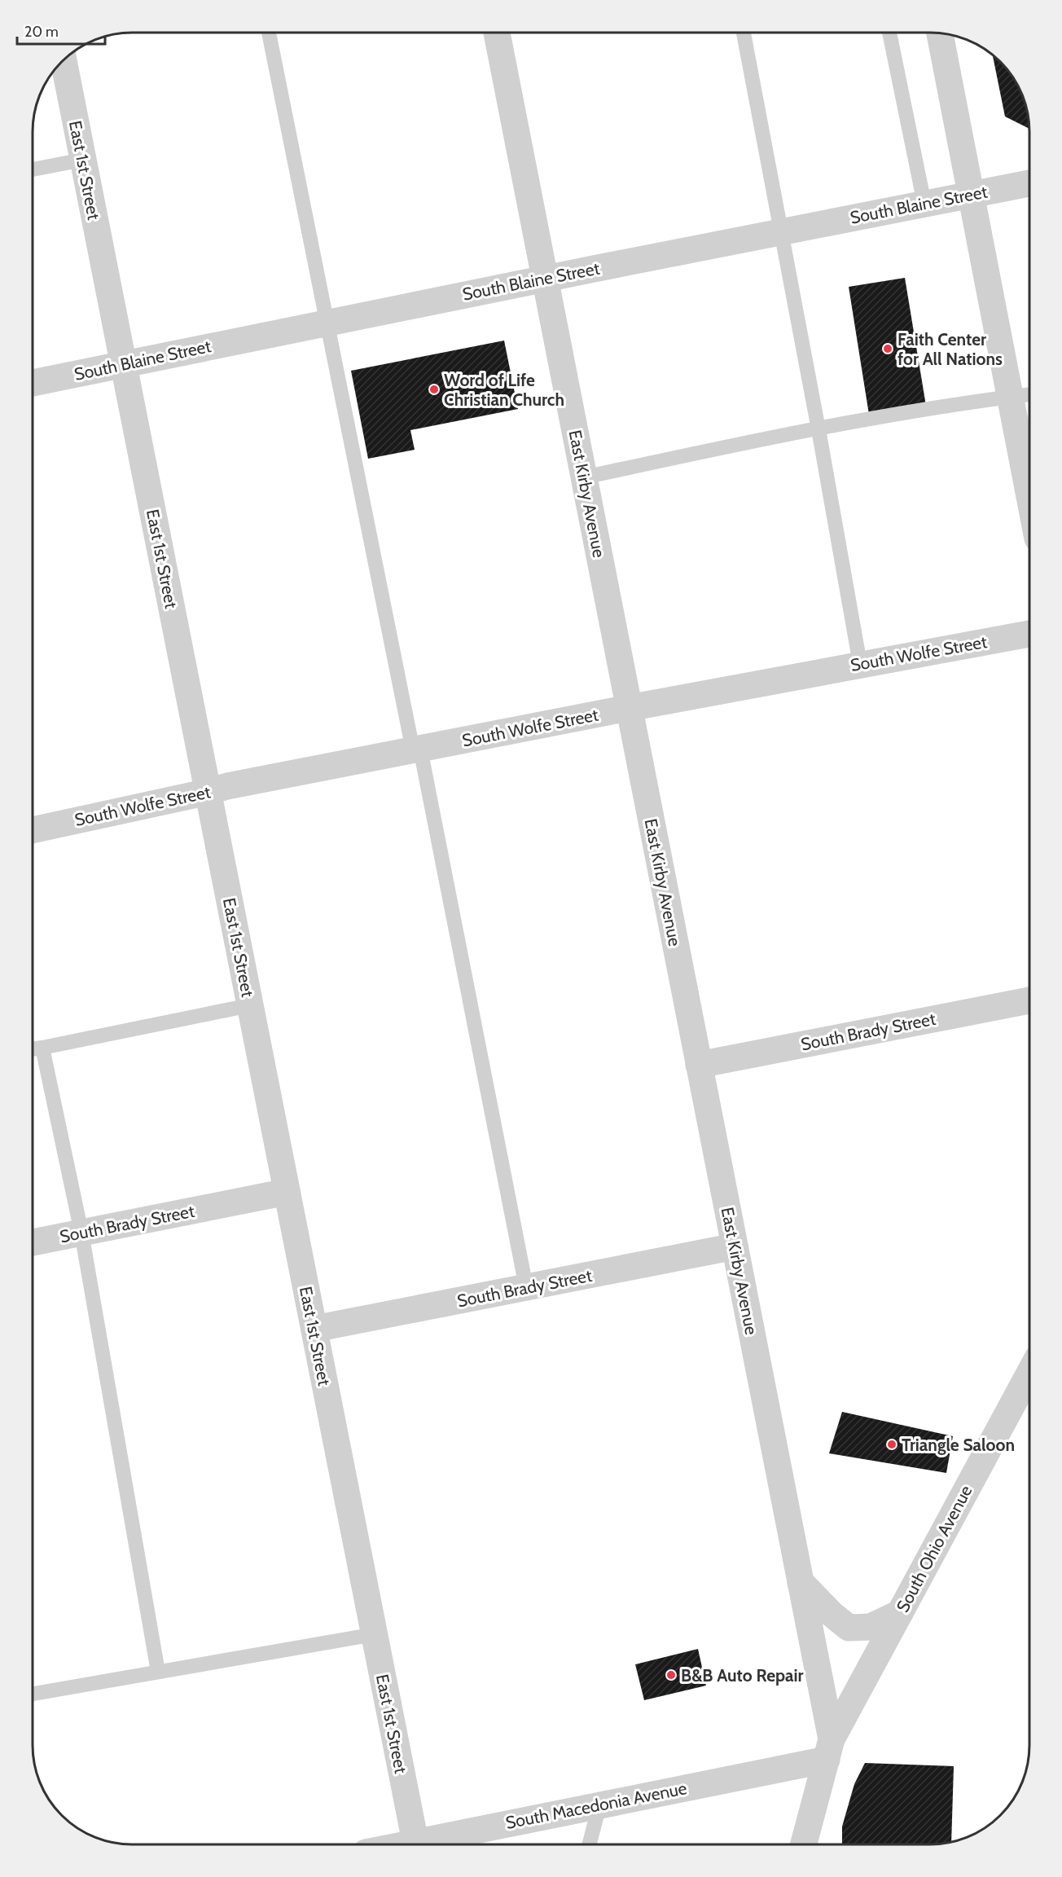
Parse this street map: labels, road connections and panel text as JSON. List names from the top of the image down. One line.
{"streets":{"street":["East 1st Street","South Blaine Street","East Kirby Avenue","South Wolfe Street","South Brady Street","South Ohio Avenue","South Macedonia Avenue"]},"crossings":[["East 1st Street","South Blaine Street"],["East 1st Street","South Wolfe Street"],["East 1st Street","South Brady Street"],["East 1st Street","South Macedonia Avenue"],["South Blaine Street","East Kirby Avenue"],["East Kirby Avenue","South Wolfe Street"],["East Kirby Avenue","South Brady Street"],["East Kirby Avenue","South Ohio Avenue"],["East Kirby Avenue","South Macedonia Avenue"],["South Ohio Avenue","South Macedonia Avenue"]],"places":["Faith Center for All Nations","Word of Life Christian Church","Triangle Saloon","B&B Auto Repair"],"scale_bar":"20 m"}
